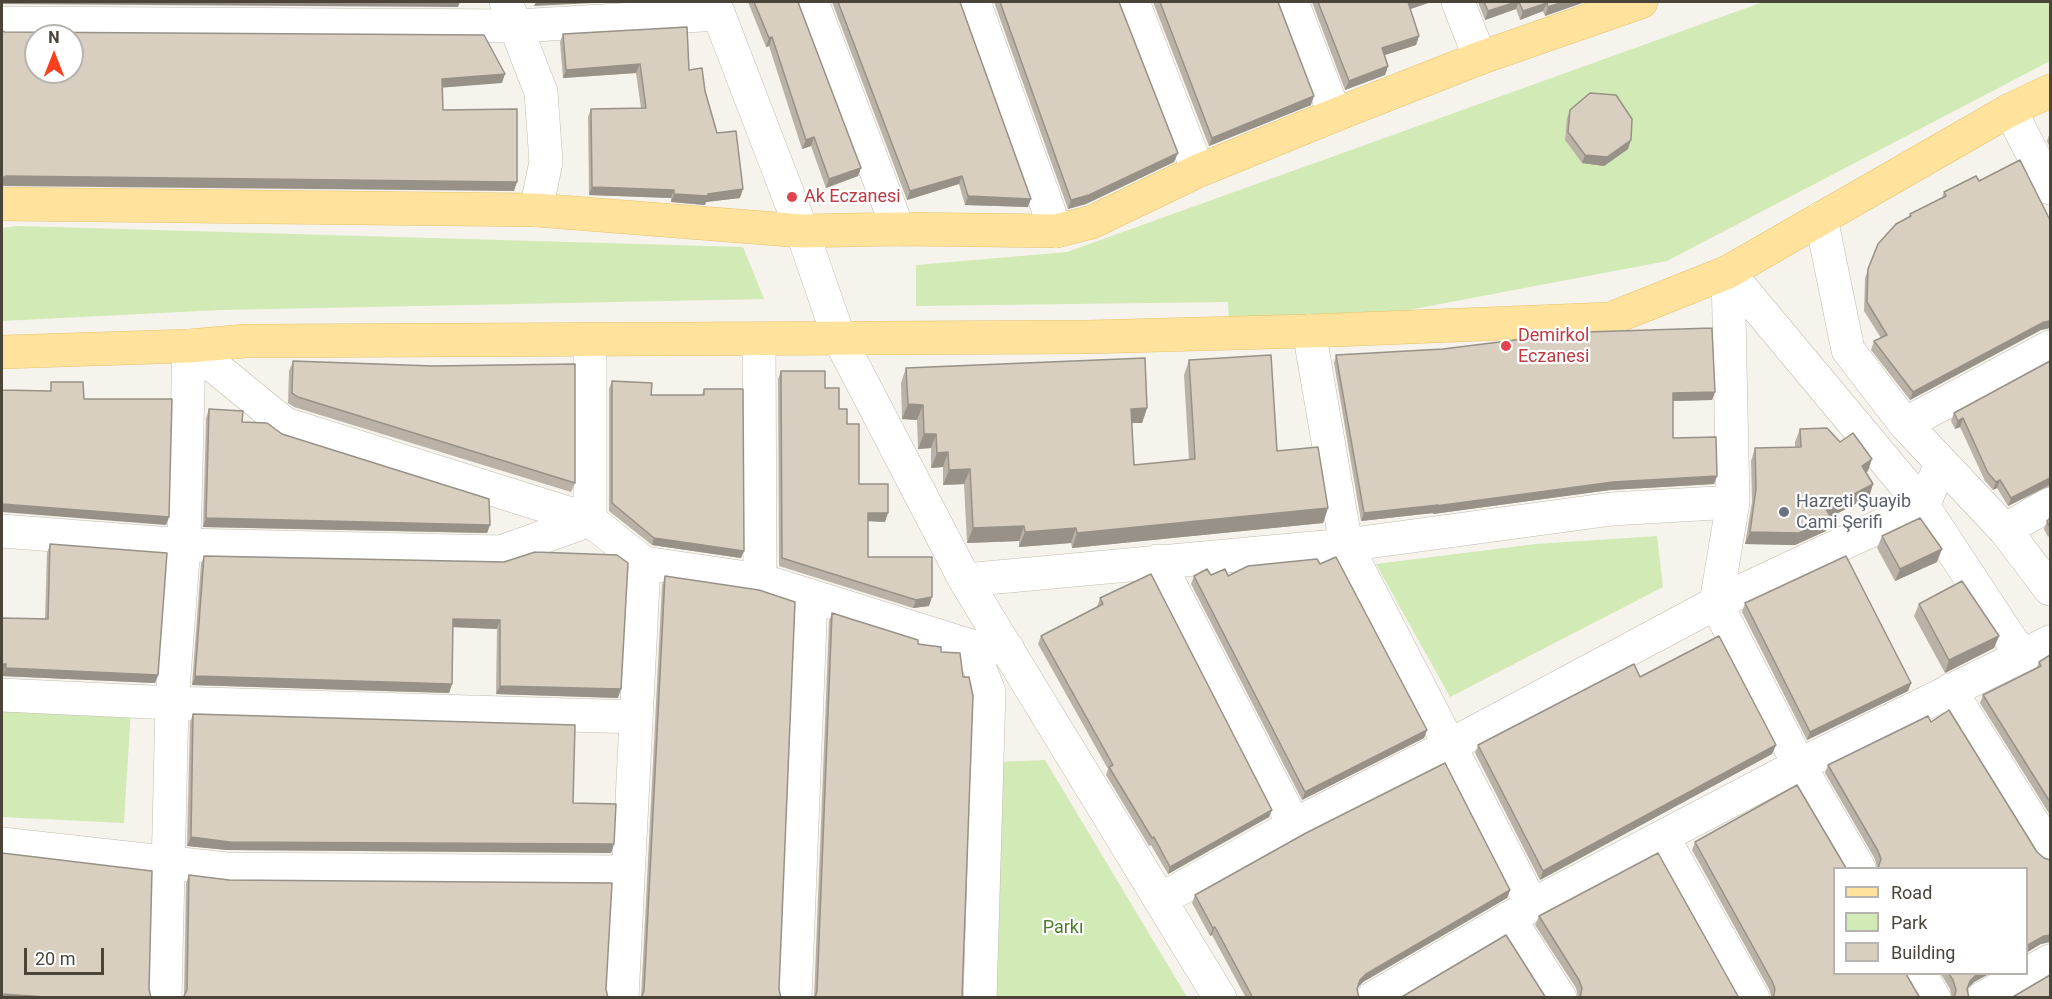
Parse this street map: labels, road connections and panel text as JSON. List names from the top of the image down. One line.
{"parks":["Parkı"],"places":["Ak Eczanesi","Demirkol Eczanesi","Hazreti Şuayib Cami Şerifi"],"legend":["Road","Park","Building"],"scale_bar":"20 m","north":"top"}
